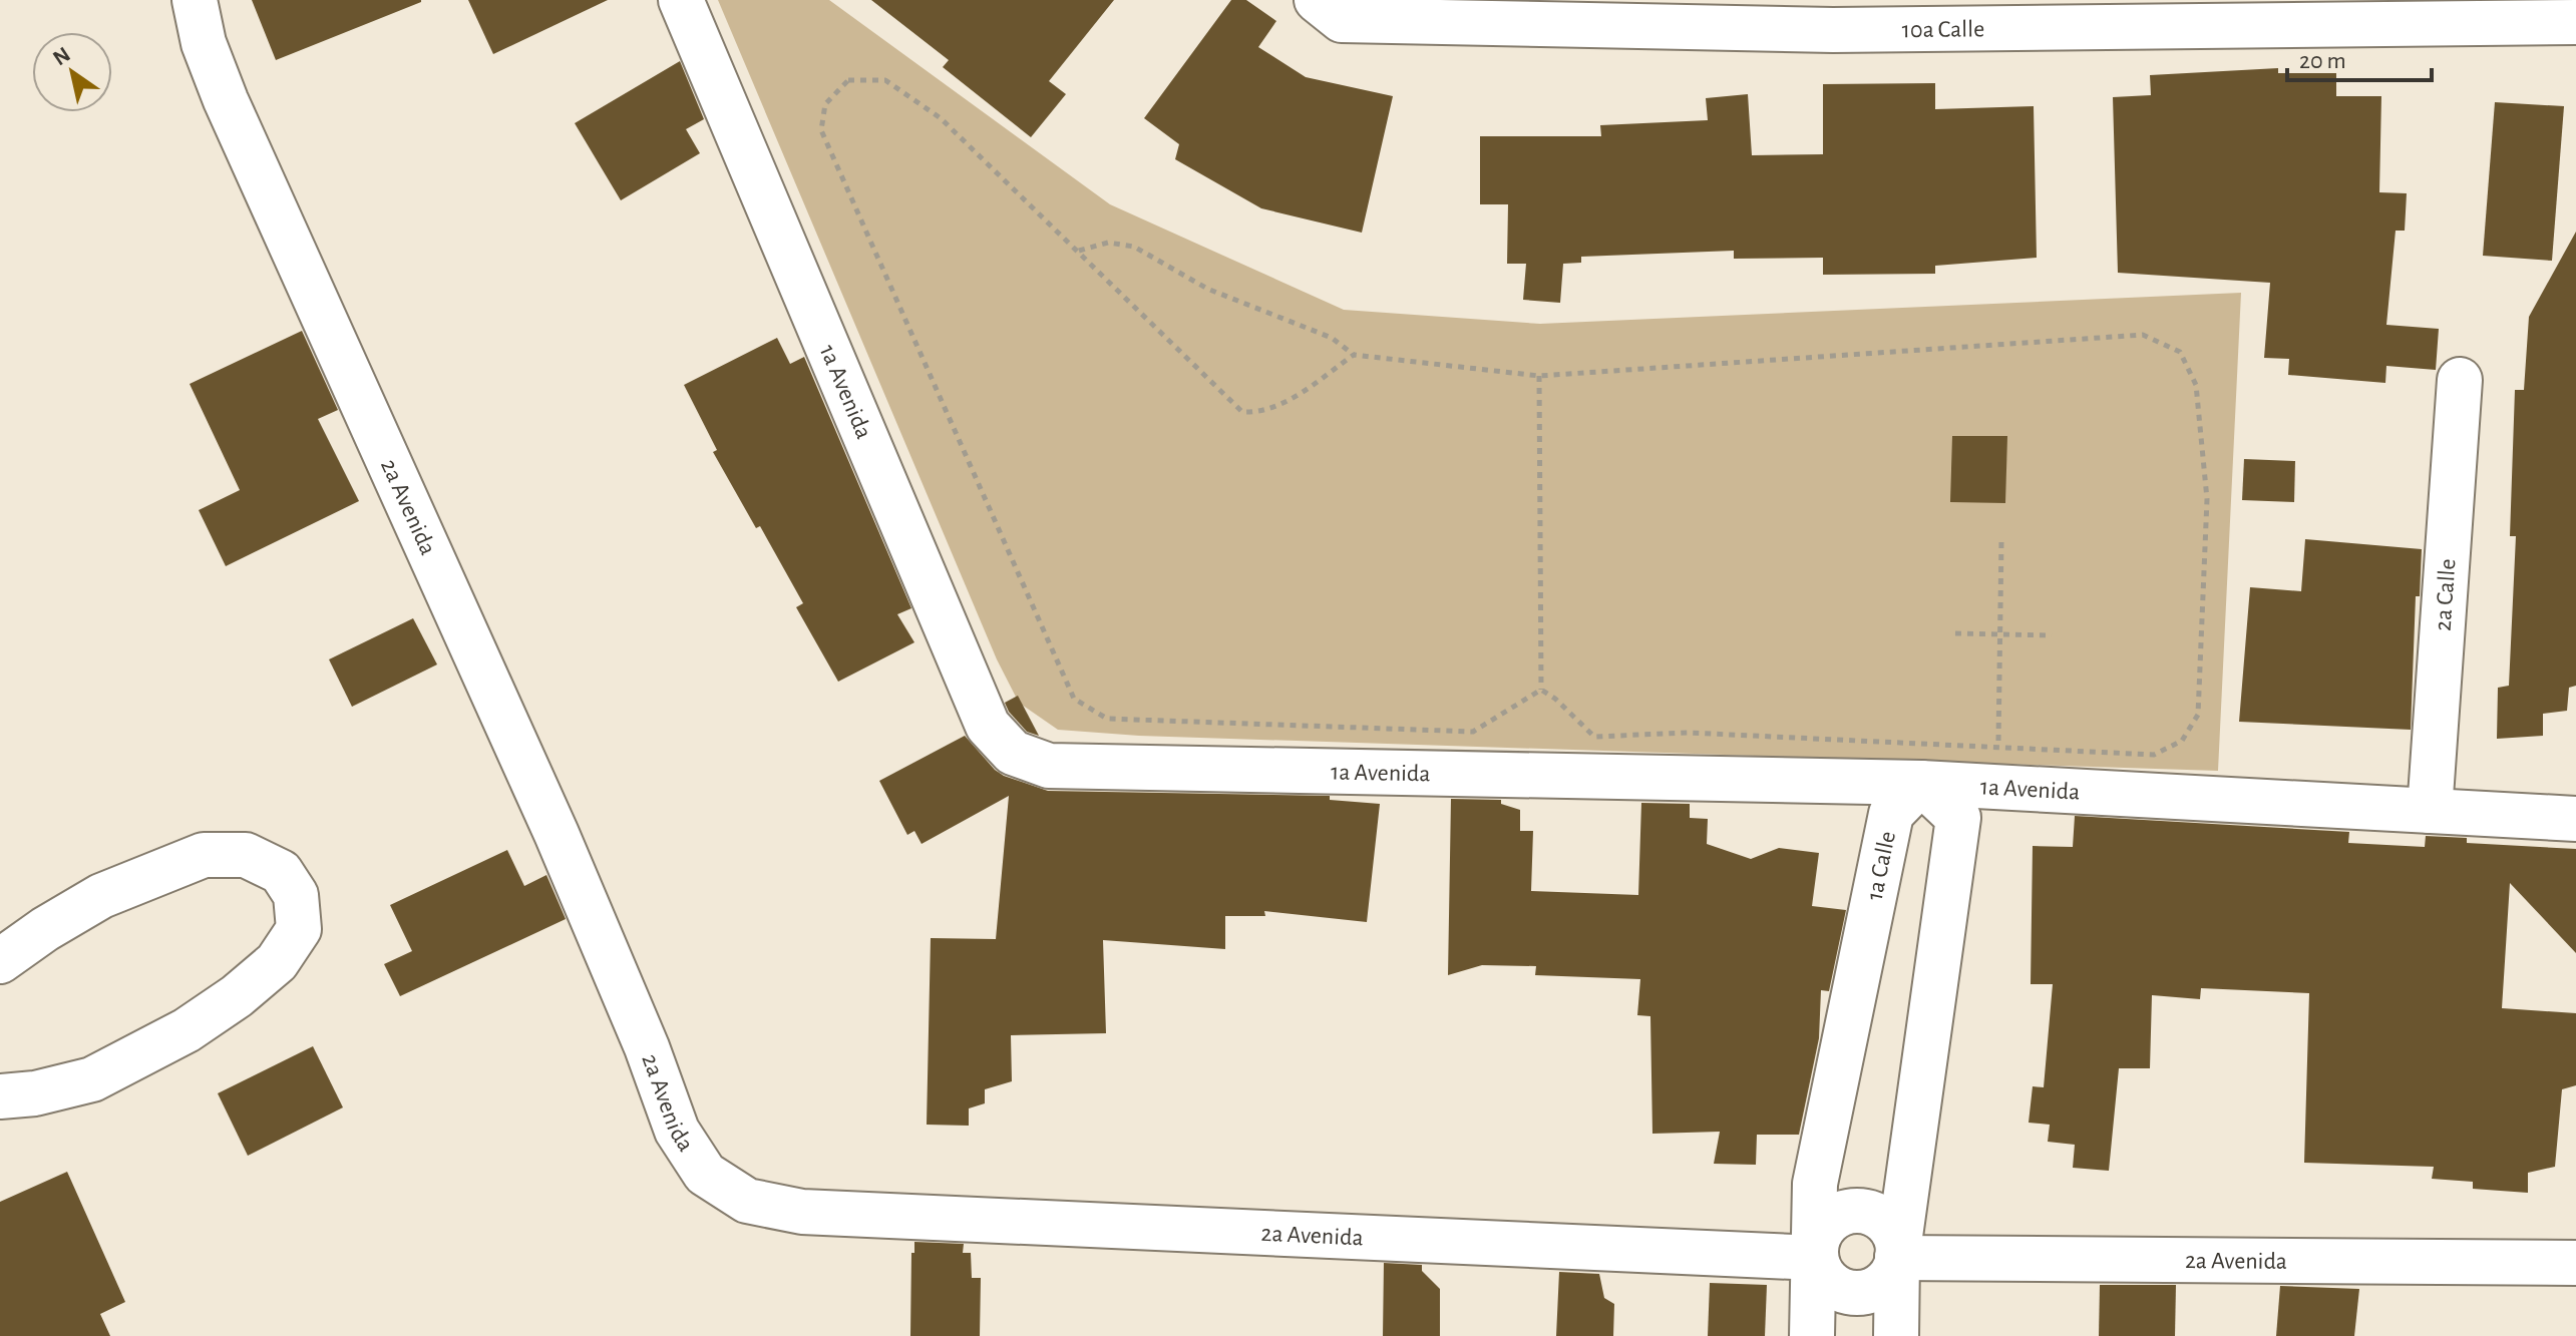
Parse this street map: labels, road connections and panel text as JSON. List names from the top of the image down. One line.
{"streets":{"street":["10a Calle","1a Avenida","2a Avenida","2a Calle","1a Calle"]},"crossings":[["1a Avenida","2a Calle"],["1a Avenida","1a Calle"],["2a Avenida","1a Calle"]],"scale_bar":"20 m","north":"top left"}
